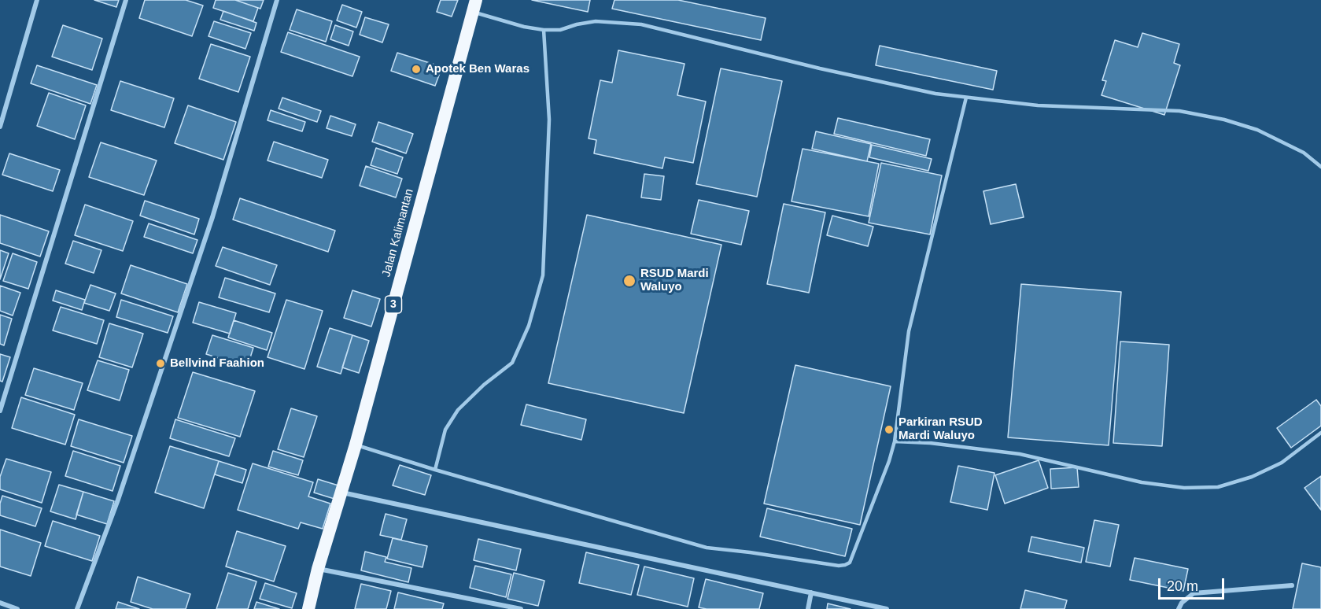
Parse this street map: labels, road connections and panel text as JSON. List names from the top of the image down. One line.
{"streets":{"highway":["Jalan Kalimantan","3"]},"places":["Apotek Ben Waras","RSUD Mardi Waluyo","Bellvind Faahion","Parkiran RSUD Mardi Waluyo"],"scale_bar":"20 m"}
